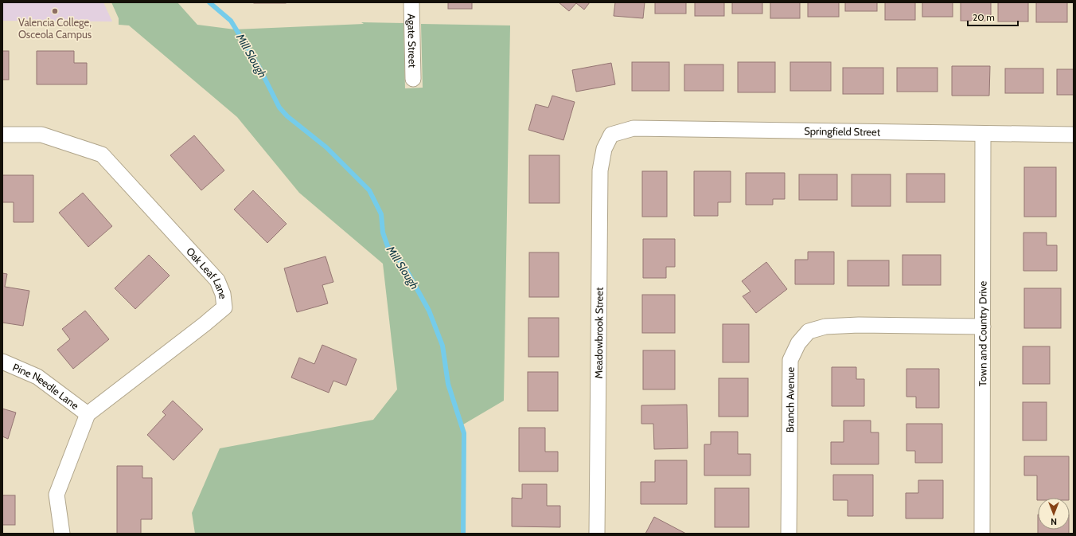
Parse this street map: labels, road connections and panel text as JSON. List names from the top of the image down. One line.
{"streets":{"street":["Agate Street","Springfield Street","Oak Leaf Lane","Meadowbrook Street","Town and Country Drive","Pine Needle Lane","Branch Avenue"]},"crossings":[["Springfield Street","Meadowbrook Street"],["Springfield Street","Town and Country Drive"],["Oak Leaf Lane","Pine Needle Lane"],["Town and Country Drive","Branch Avenue"]],"water":["Mill Slough"],"places":["Valencia College, Osceola Campus"],"scale_bar":"20 m","north":"bottom"}
